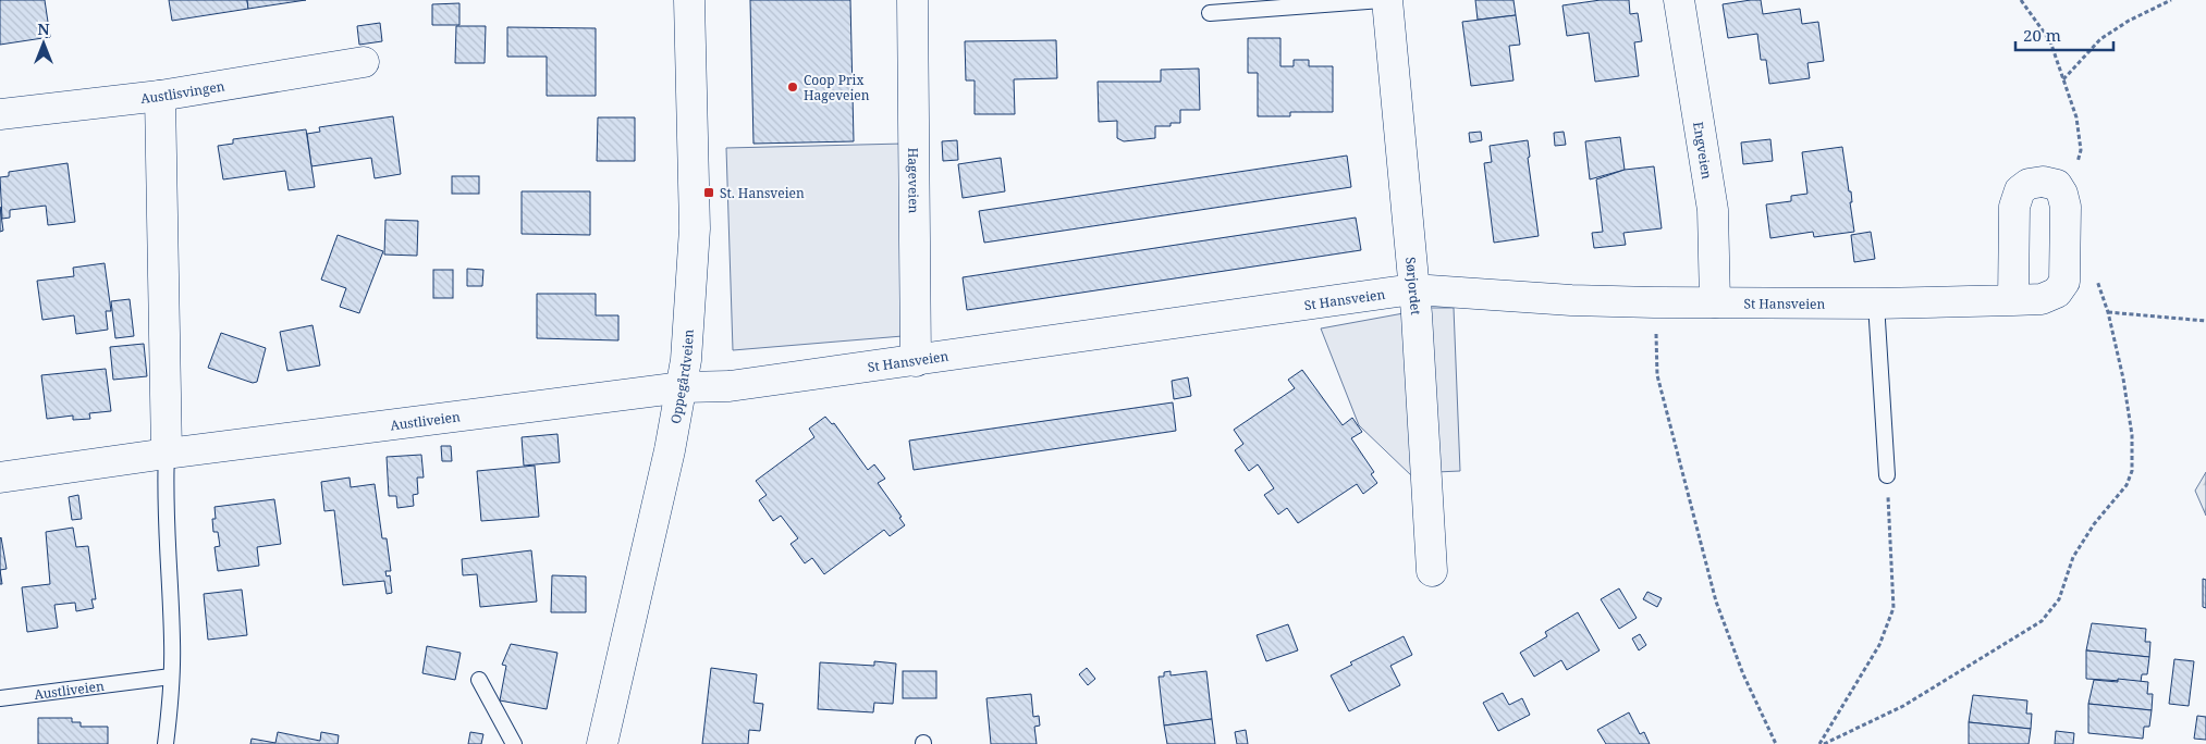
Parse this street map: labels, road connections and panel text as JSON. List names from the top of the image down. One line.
{"streets":{"street":["Austlisvingen","Engveien","Hageveien","Sørjordet","St Hansveien","Oppegårdveien","Austliveien"]},"crossings":[["Engveien","St Hansveien"],["Hageveien","St Hansveien"],["Sørjordet","St Hansveien"],["St Hansveien","Oppegårdveien"],["St Hansveien","Austliveien"],["Oppegårdveien","Austliveien"]],"places":{"other":["Coop Prix Hageveien"],"transit":["St. Hansveien"]},"scale_bar":"20 m","north":"top"}
